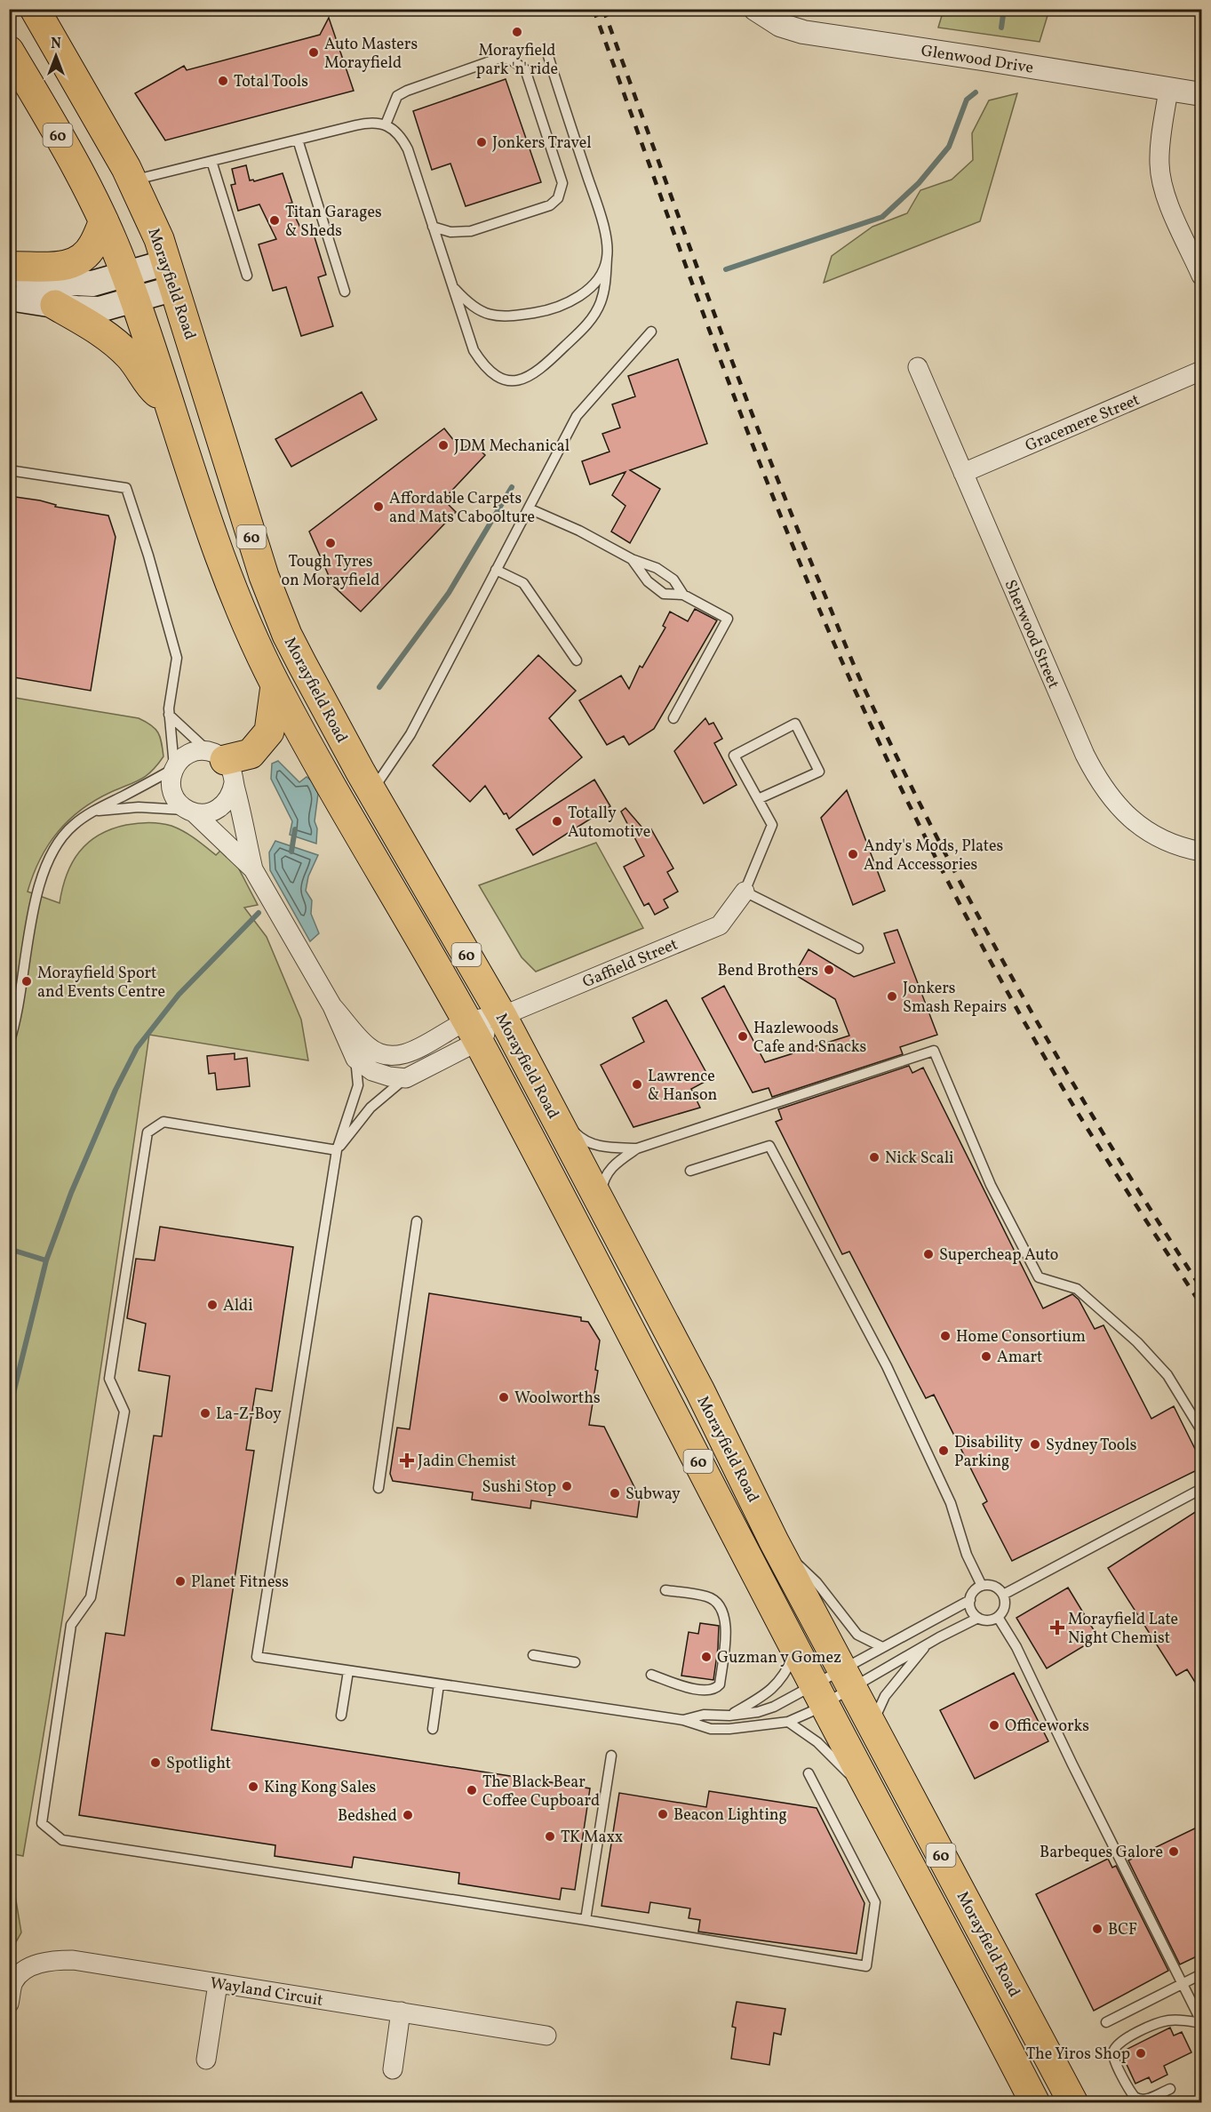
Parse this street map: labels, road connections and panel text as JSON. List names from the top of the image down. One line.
{"streets":{"main road":["60","Morayfield Road"],"street":["Glenwood Drive","Gracemere Street","Sherwood Street","Gaffield Street","Wayland Circuit"]},"crossings":[["Morayfield Road","Gaffield Street"],["Gracemere Street","Sherwood Street"]],"places":{"other":["Morayfield park 'n' ride","Auto Masters Morayfield","Total Tools","Jonkers Travel","Titan Garages & Sheds","JDM Mechanical","Affordable Carpets and Mats Caboolture","Tough Tyres on Morayfield","Totally Automotive","Andy's Mods, Plates And Accessories","Bend Brothers","Morayfield Sport and Events Centre","Jonkers Smash Repairs","Hazlewoods Cafe and Snacks","Lawrence & Hanson","Nick Scali","Supercheap Auto","Aldi","Home Consortium","Amart","Woolworths","La-Z-Boy","Sydney Tools","Disability Parking","Sushi Stop","Subway","Planet Fitness","Guzman y Gomez","Officeworks","Spotlight","King Kong Sales","The Black Bear Coffee Cupboard","Beacon Lighting","Bedshed","TK Maxx","Barbeques Galore","BCF","The Yiros Shop"],"health":["Jadin Chemist","Morayfield Late Night Chemist"]},"north":"top"}
